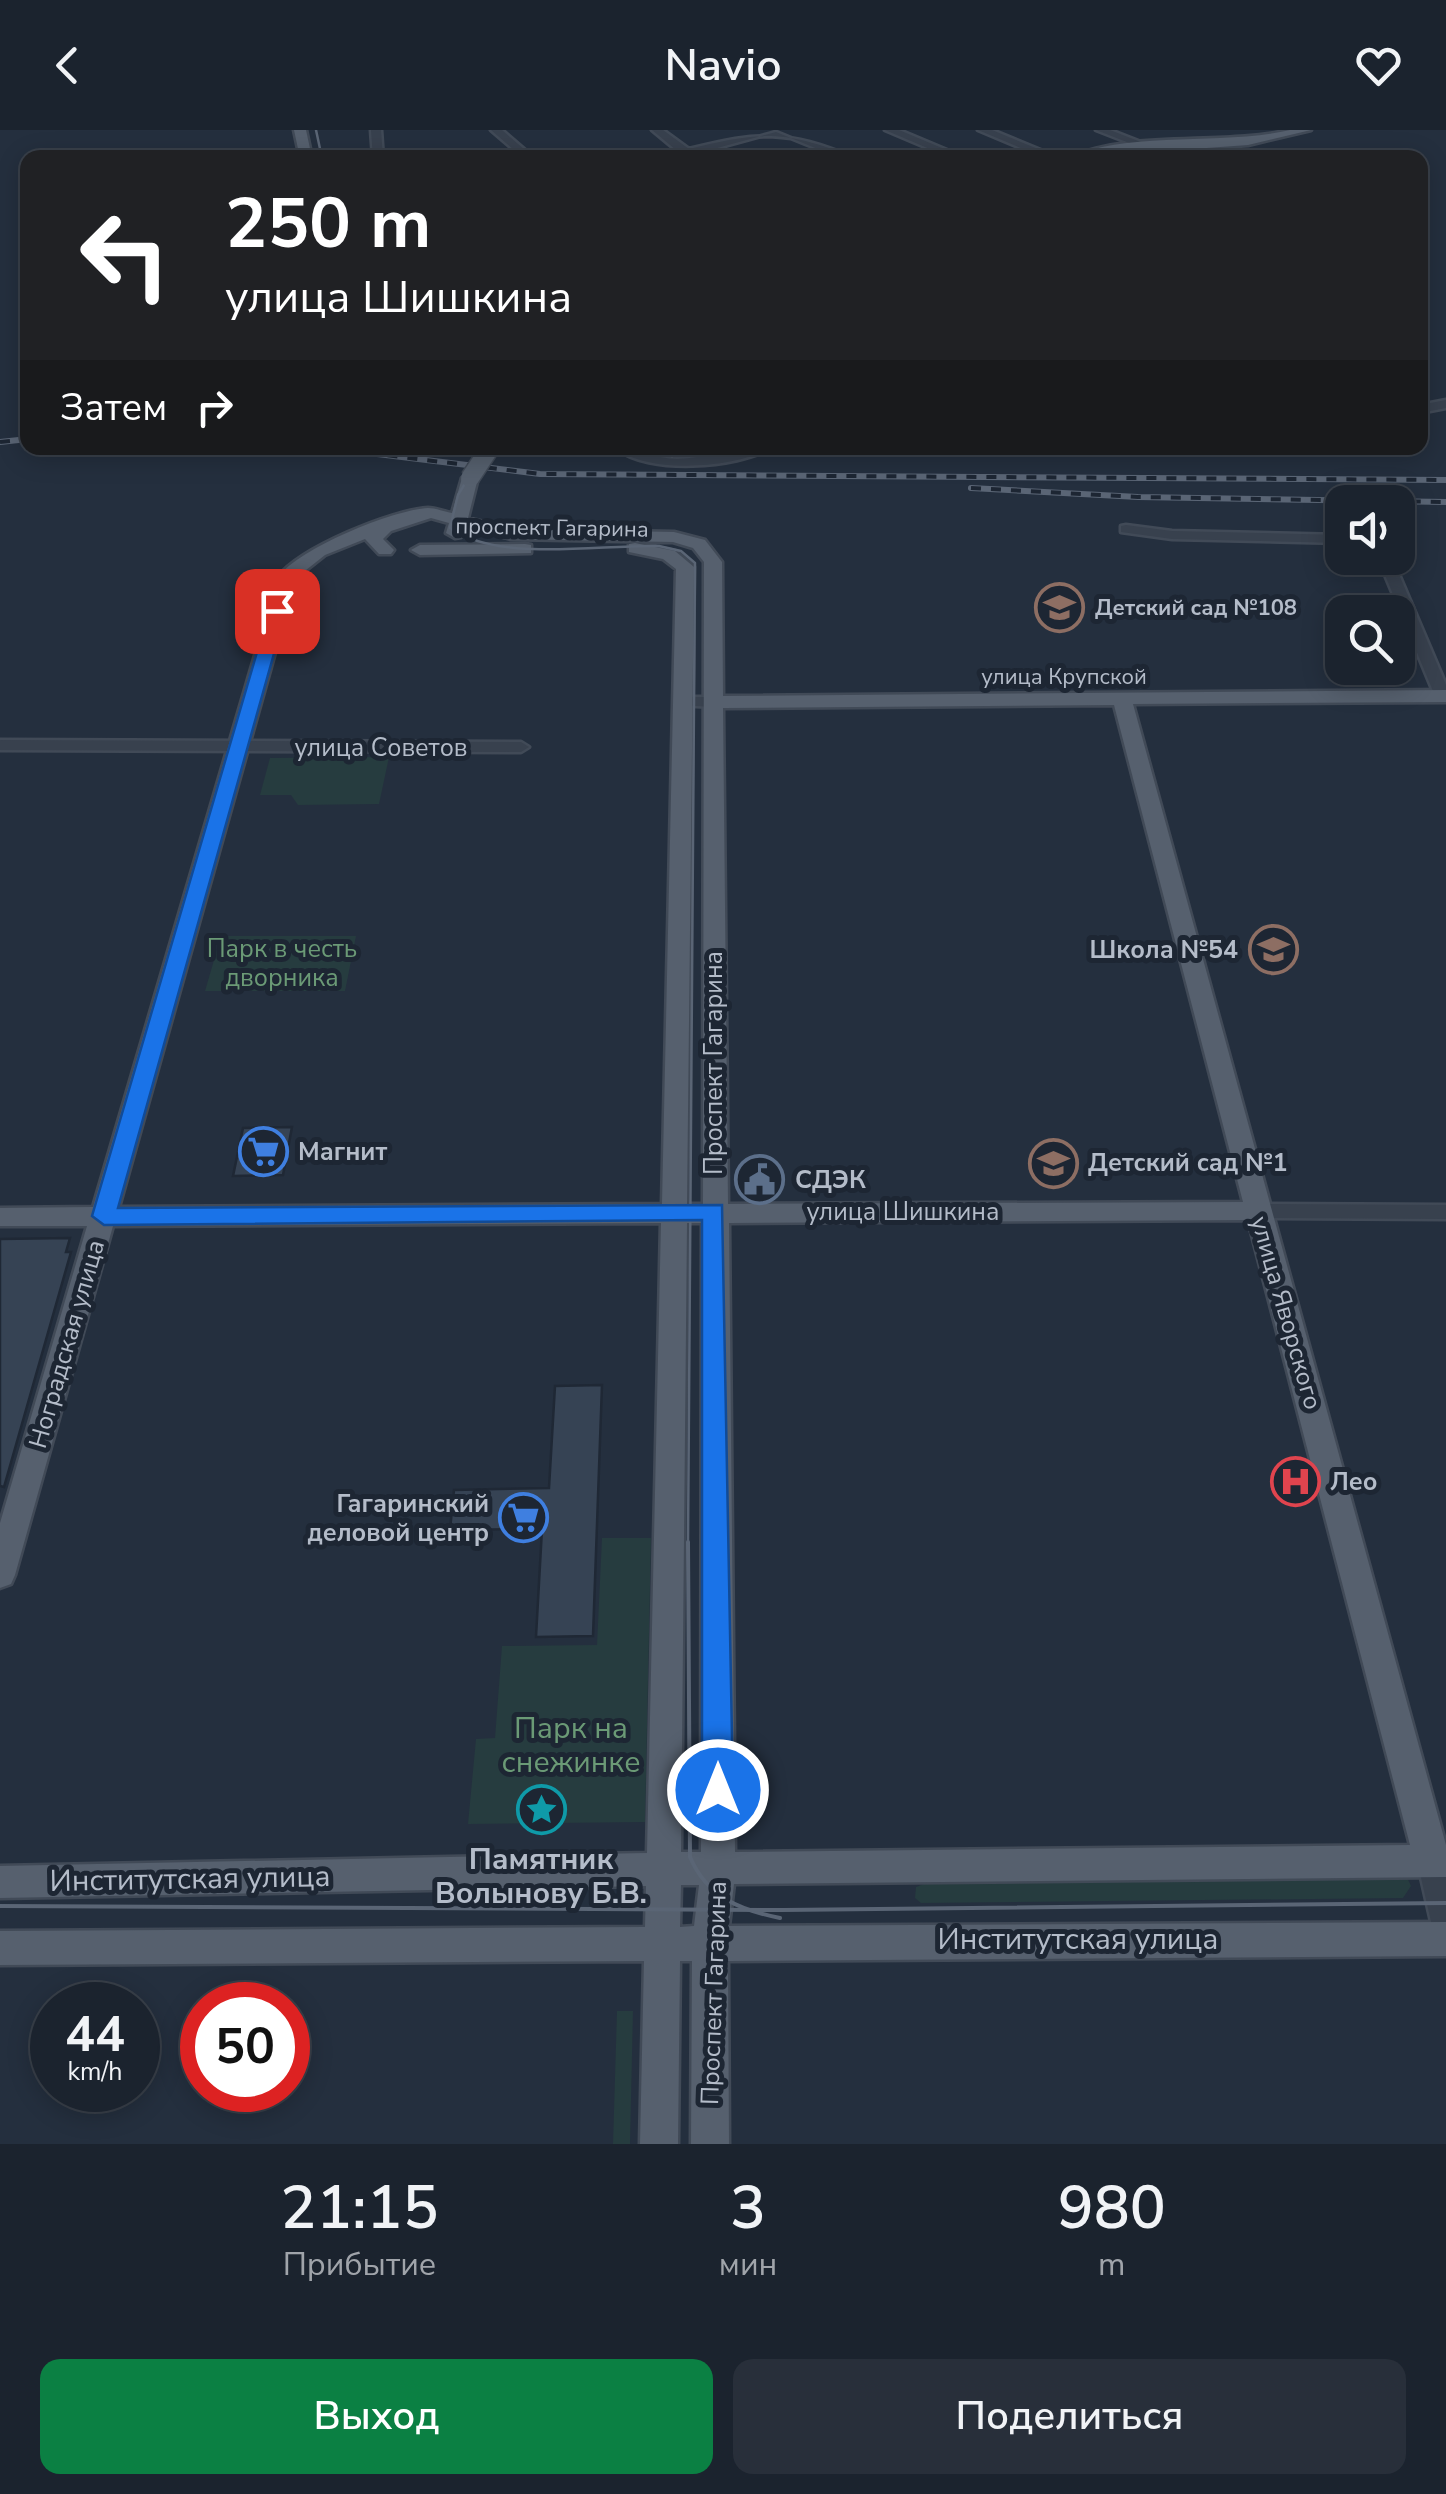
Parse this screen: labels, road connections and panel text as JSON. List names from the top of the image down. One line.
{"streets":{"main road":["проспект Гагарина","улица Крупской","Проспект Гагарина","улица Шишкина","улица Яворского","Ноградская улица","Институтская улица"],"street":["улица Советов"]},"crossings":[["проспект Гагарина","улица Крупской"],["проспект Гагарина","Проспект Гагарина"],["проспект Гагарина","Ноградская улица"],["улица Крупской","Проспект Гагарина"],["улица Крупской","улица Яворского"],["улица Советов","Ноградская улица"],["Проспект Гагарина","улица Шишкина"],["Проспект Гагарина","Институтская улица"],["улица Шишкина","улица Яворского"],["улица Шишкина","Ноградская улица"],["улица Яворского","Институтская улица"]],"parks":["Парк в честь дворника","Парк на снежинке"],"places":{"school or university":["Детский сад №108","Школа №54","Детский сад №1"],"supermarket":["Магнит","Гагаринский деловой центр"],"public building":["СДЭК"],"hospital":["Лео"],"place":["Памятник Волынову Б.В."]},"page":{"header":"Navio","turn":["250 m","улица Шишкина"],"then":"Затем","speed":"44 km/h","limit":"50","eta":["21:15","Прибытие","3","мин","980","m"],"buttons":["Выход","Поделиться"]}}
